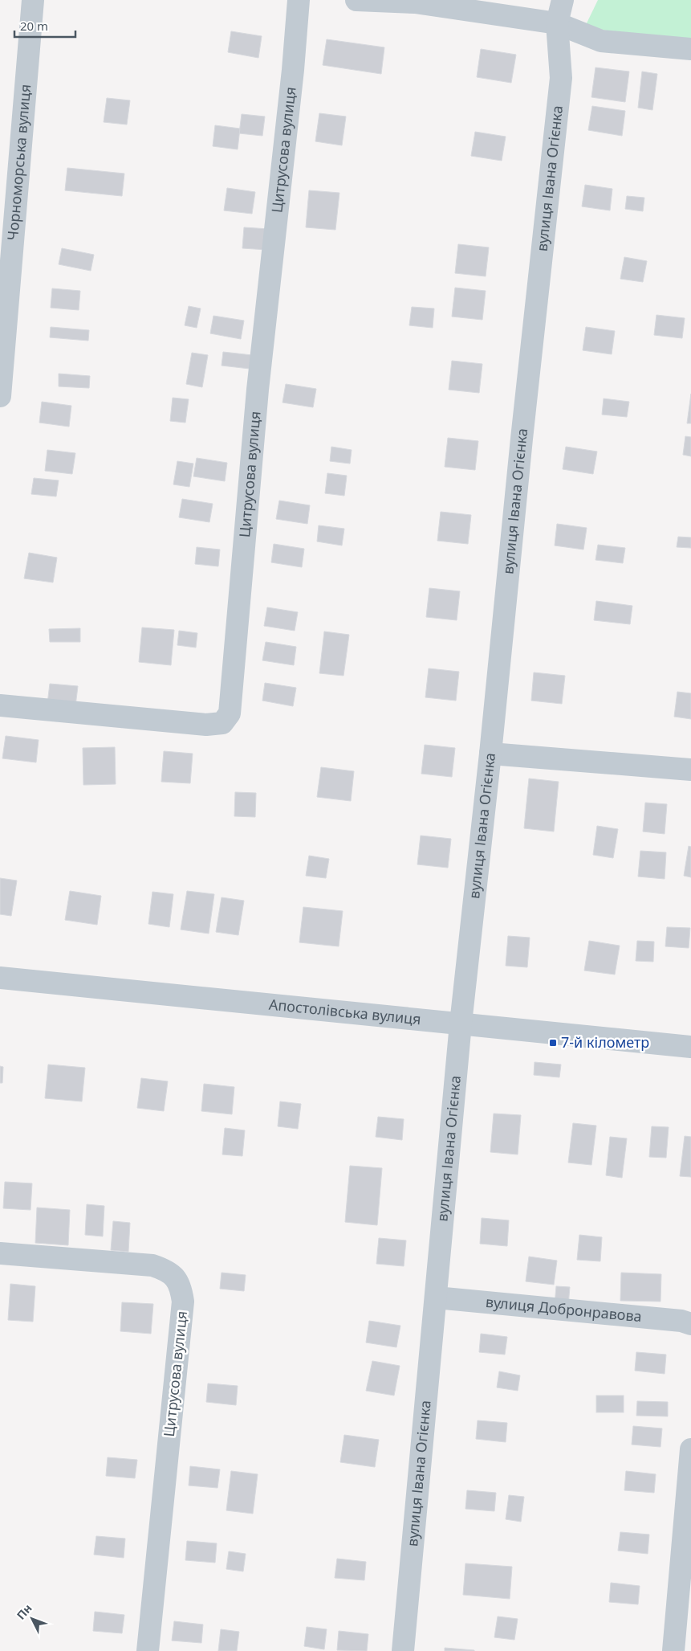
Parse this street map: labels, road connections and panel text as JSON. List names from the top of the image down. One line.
{"streets":{"street":["Цитрусова вулиця","Чорноморська вулиця","вулиця Івана Огієнка","Апостолівська вулиця","вулиця Добронравова"]},"crossings":[["вулиця Івана Огієнка","Апостолівська вулиця"],["вулиця Івана Огієнка","вулиця Добронравова"]],"places":{"transit":["7-й кілометр"]},"scale_bar":"20 m","north":"top left"}
